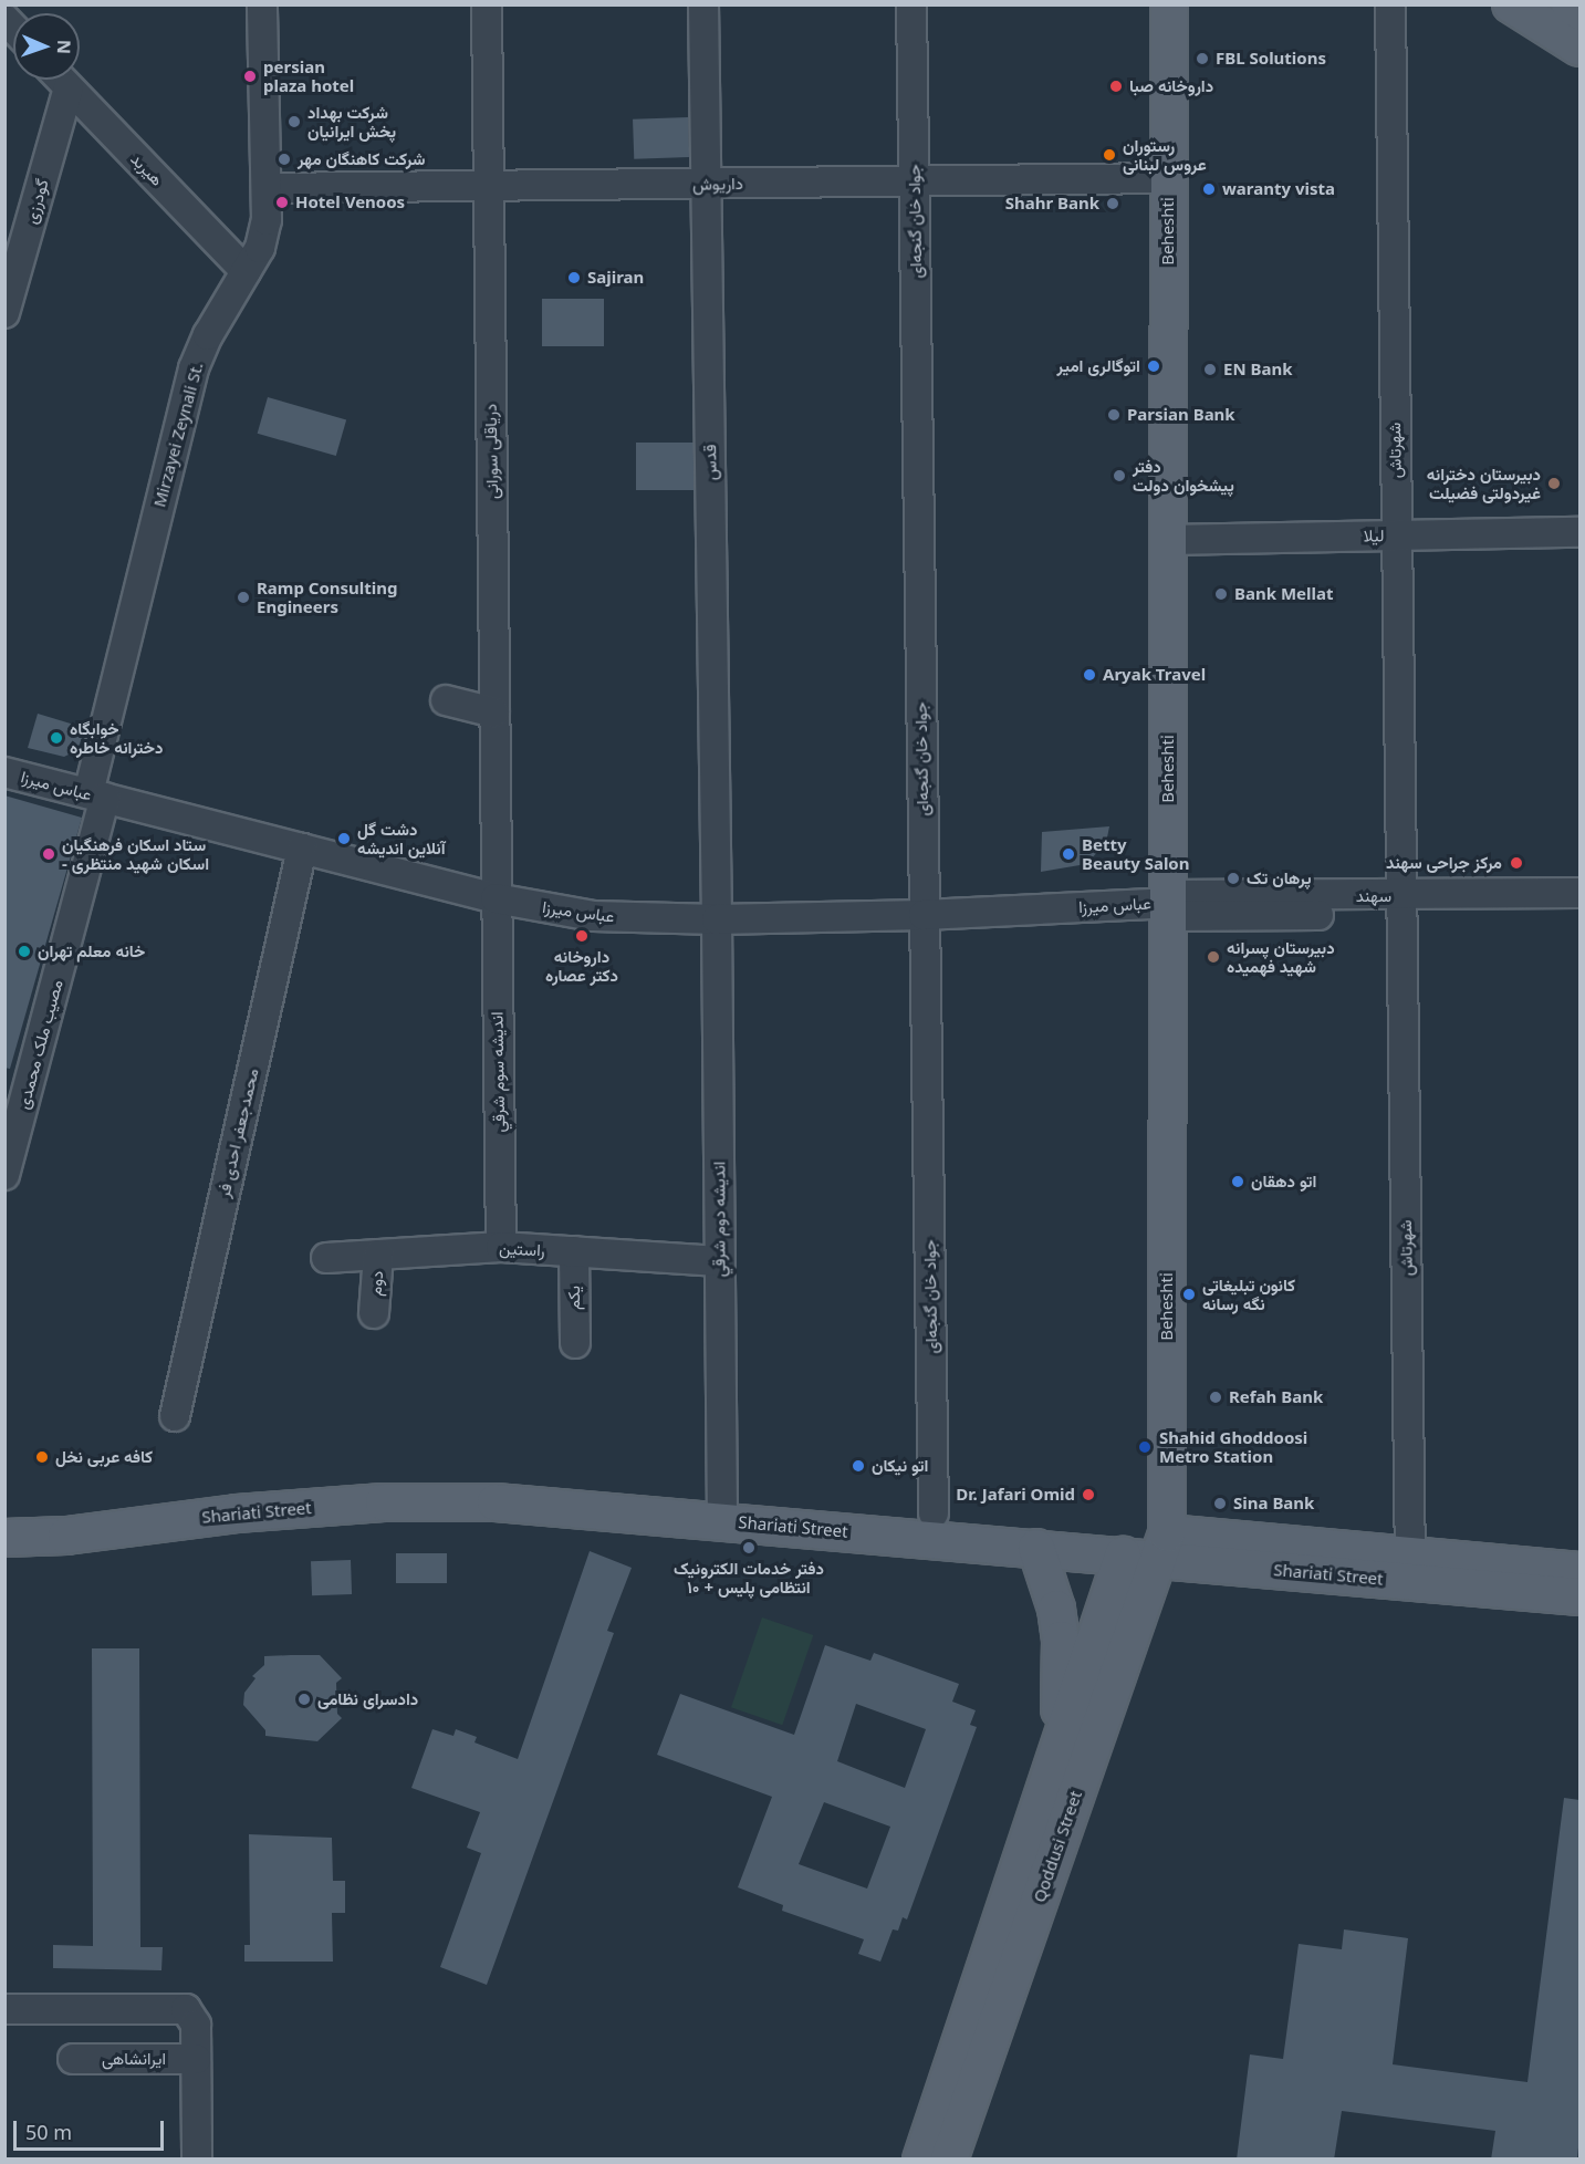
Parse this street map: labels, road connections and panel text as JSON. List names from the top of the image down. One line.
{"streets":{"main road":["Beheshti","Shariati Street","Qoddusi Street"],"street":["هیربد","داریوش","گودرزی","جواد خان گنجه‌ای","Mirzayei Zeynali St.","شهرتاش","دریاقلی سورانی","قدس","لیلا","عباس میرزا","سهند","مصیب ملک محمدی","اندیشه سوم شرقي","محمدجعفر احدی فر","انديشه دوم شرقي","راستین","دوم","یکم","ایرانشاهی"]},"crossings":[["هیربد","گودرزی"],["هیربد","Mirzayei Zeynali St."],["داریوش","جواد خان گنجه‌ای"],["داریوش","Beheshti"],["داریوش","Mirzayei Zeynali St."],["داریوش","دریاقلی سورانی"],["داریوش","قدس"],["جواد خان گنجه‌ای","عباس میرزا"],["جواد خان گنجه‌ای","Shariati Street"],["Beheshti","لیلا"],["Beheshti","عباس میرزا"],["Beheshti","سهند"],["Beheshti","Shariati Street"],["Beheshti","Qoddusi Street"],["Mirzayei Zeynali St.","عباس میرزا"],["Mirzayei Zeynali St.","مصیب ملک محمدی"],["شهرتاش","لیلا"],["شهرتاش","سهند"],["شهرتاش","Shariati Street"],["دریاقلی سورانی","عباس میرزا"],["دریاقلی سورانی","اندیشه سوم شرقي"],["قدس","عباس میرزا"],["قدس","انديشه دوم شرقي"],["عباس میرزا","سهند"],["عباس میرزا","مصیب ملک محمدی"],["عباس میرزا","اندیشه سوم شرقي"],["عباس میرزا","محمدجعفر احدی فر"],["عباس میرزا","انديشه دوم شرقي"],["اندیشه سوم شرقي","راستین"],["انديشه دوم شرقي","راستین"],["انديشه دوم شرقي","Shariati Street"],["راستین","دوم"],["راستین","یکم"],["Shariati Street","Qoddusi Street"]],"places":["FBL Solutions","persian plaza hotel","داروخانه صبا","شرکت بهداد پخش ایرانیان","رستوران عروس لبنانی","شرکت کاهنگان مهر","waranty vista","Hotel Venoos","Shahr Bank","Sajiran","اتوگالری امیر","EN Bank","Parsian Bank","دفتر پیشخوان دولت","دبيرستان دخترانه غیردولتی فضیلت","Bank Mellat","Ramp Consulting Engineers","Aryak Travel","خوابگاه دخترانه خاطره","دشت گل آنلاین اندیشه","ستاد اسکان فرهنگیان - اسکان شهید منتظری","Betty Beauty Salon","مرکز جراحی سهند","پرهان تک","داروخانه دکتر عصاره","خانه معلم تهران","دبیرستان پسرانه شهید فهمیده","اتو دهقان","کانون تبلیغاتی نگه رسانه","Refah Bank","Shahid Ghoddoosi Metro Station","کافه عربی نخل","اتو نیکان","Dr. Jafari Omid","Sina Bank","دفتر خدمات الکترونیک انتظامی پلیس + ۱۰","دادسرای نظامی"],"scale_bar":"50 m","north":"right"}
